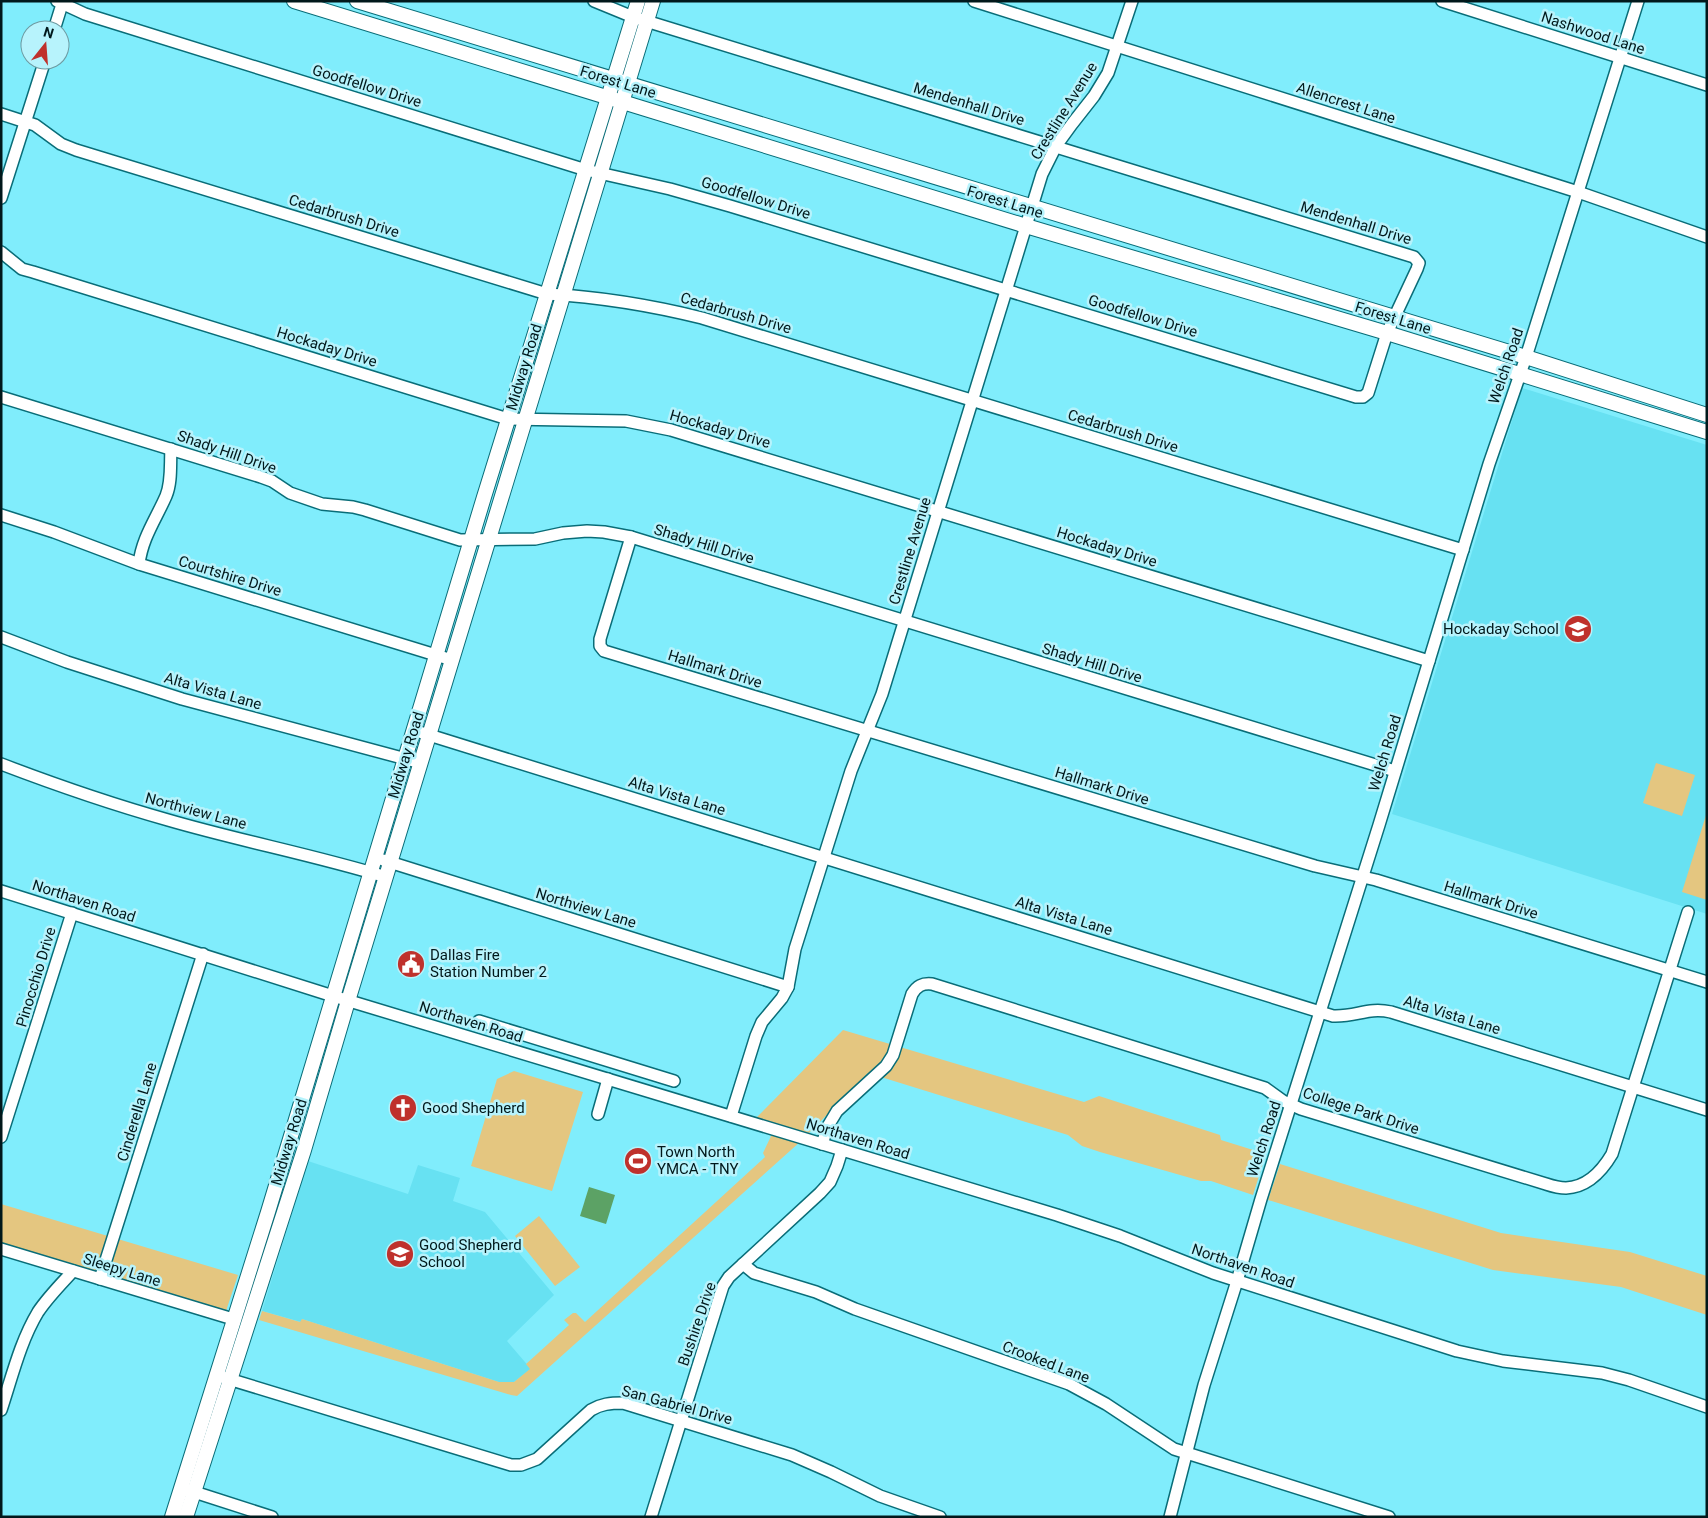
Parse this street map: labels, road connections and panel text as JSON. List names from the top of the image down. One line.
{"streets":{"main road":["Forest Lane","Midway Road"],"street":["Nashwood Lane","Goodfellow Drive","Allencrest Lane","Mendenhall Drive","Crestline Avenue","Cedarbrush Drive","Hockaday Drive","Welch Road","Shady Hill Drive","Courtshire Drive","Hallmark Drive","Alta Vista Lane","Northview Lane","Northaven Road","Pinocchio Drive","College Park Drive","Cinderella Lane","Sleepy Lane","Bushire Drive","Crooked Lane","San Gabriel Drive"]},"crossings":[["Nashwood Lane","Welch Road"],["Forest Lane","Goodfellow Drive"],["Forest Lane","Mendenhall Drive"],["Forest Lane","Crestline Avenue"],["Forest Lane","Welch Road"],["Forest Lane","Midway Road"],["Goodfellow Drive","Mendenhall Drive"],["Goodfellow Drive","Crestline Avenue"],["Goodfellow Drive","Midway Road"],["Allencrest Lane","Crestline Avenue"],["Allencrest Lane","Welch Road"],["Mendenhall Drive","Crestline Avenue"],["Mendenhall Drive","Midway Road"],["Crestline Avenue","Cedarbrush Drive"],["Crestline Avenue","Hockaday Drive"],["Crestline Avenue","Shady Hill Drive"],["Crestline Avenue","Hallmark Drive"],["Crestline Avenue","Alta Vista Lane"],["Crestline Avenue","Northview Lane"],["Crestline Avenue","Northaven Road"],["Cedarbrush Drive","Welch Road"],["Cedarbrush Drive","Midway Road"],["Hockaday Drive","Welch Road"],["Hockaday Drive","Midway Road"],["Welch Road","Shady Hill Drive"],["Welch Road","Hallmark Drive"],["Welch Road","Alta Vista Lane"],["Welch Road","Northaven Road"],["Welch Road","College Park Drive"],["Welch Road","Crooked Lane"],["Midway Road","Shady Hill Drive"],["Midway Road","Courtshire Drive"],["Midway Road","Alta Vista Lane"],["Midway Road","Northview Lane"],["Midway Road","Northaven Road"],["Midway Road","Sleepy Lane"],["Midway Road","San Gabriel Drive"],["Shady Hill Drive","Hallmark Drive"],["Hallmark Drive","College Park Drive"],["Alta Vista Lane","College Park Drive"],["Northaven Road","Pinocchio Drive"],["Northaven Road","College Park Drive"],["Northaven Road","Cinderella Lane"],["Northaven Road","Bushire Drive"],["Cinderella Lane","Sleepy Lane"],["Bushire Drive","Crooked Lane"],["Bushire Drive","San Gabriel Drive"]],"places":{"school or university":["Hockaday School","Good Shepherd School"],"public building":["Dallas Fire Station Number 2"],"church":["Good Shepherd"],"sports":["Town North YMCA - TNY"]},"north":"top"}
